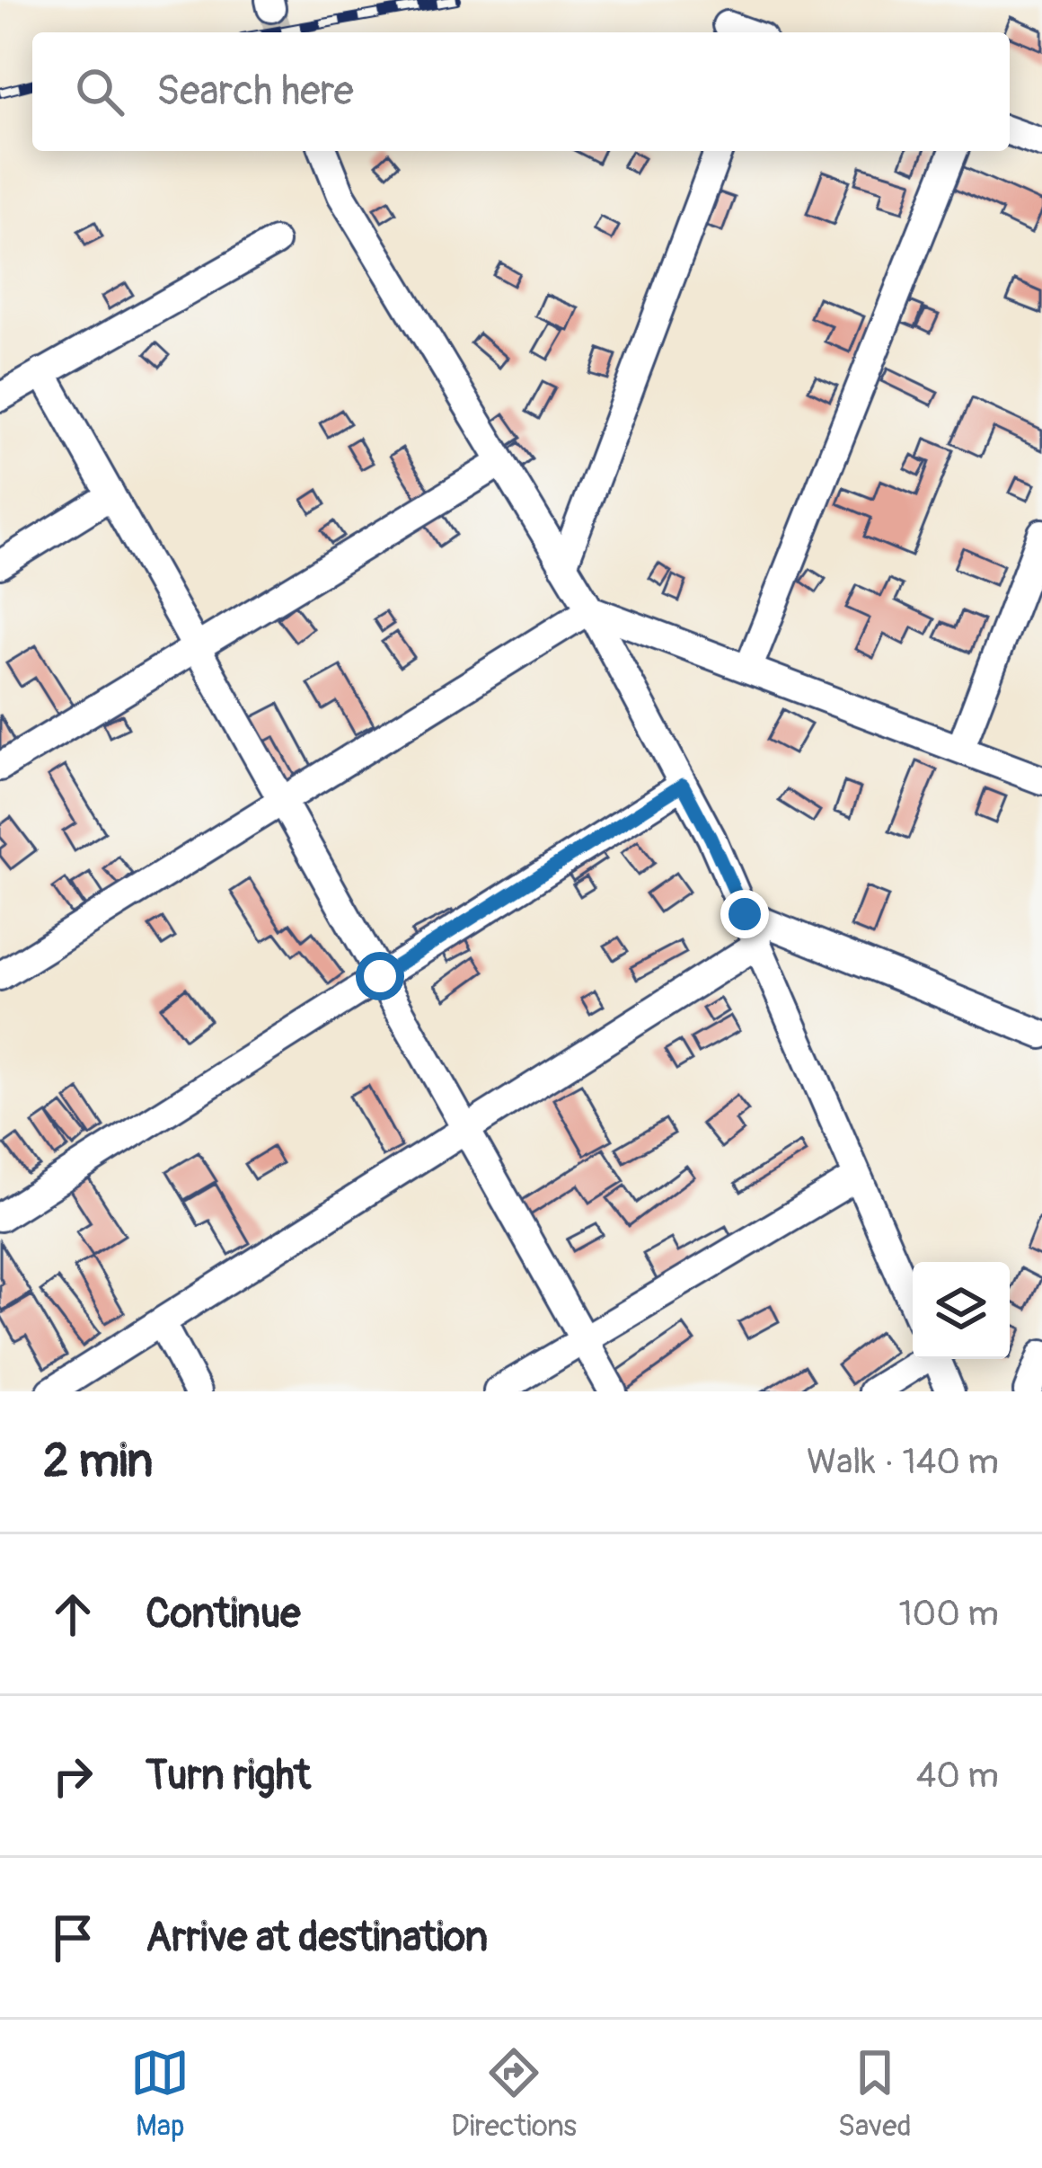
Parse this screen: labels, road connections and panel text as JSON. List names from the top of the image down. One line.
{"page":{"search":"Search here","heading":["2 min","Walk · 140 m"],"list":[["Continue","100 m"],["Turn right","40 m"],"Arrive at destination"],"nav":["Map","Directions","Saved"]}}
